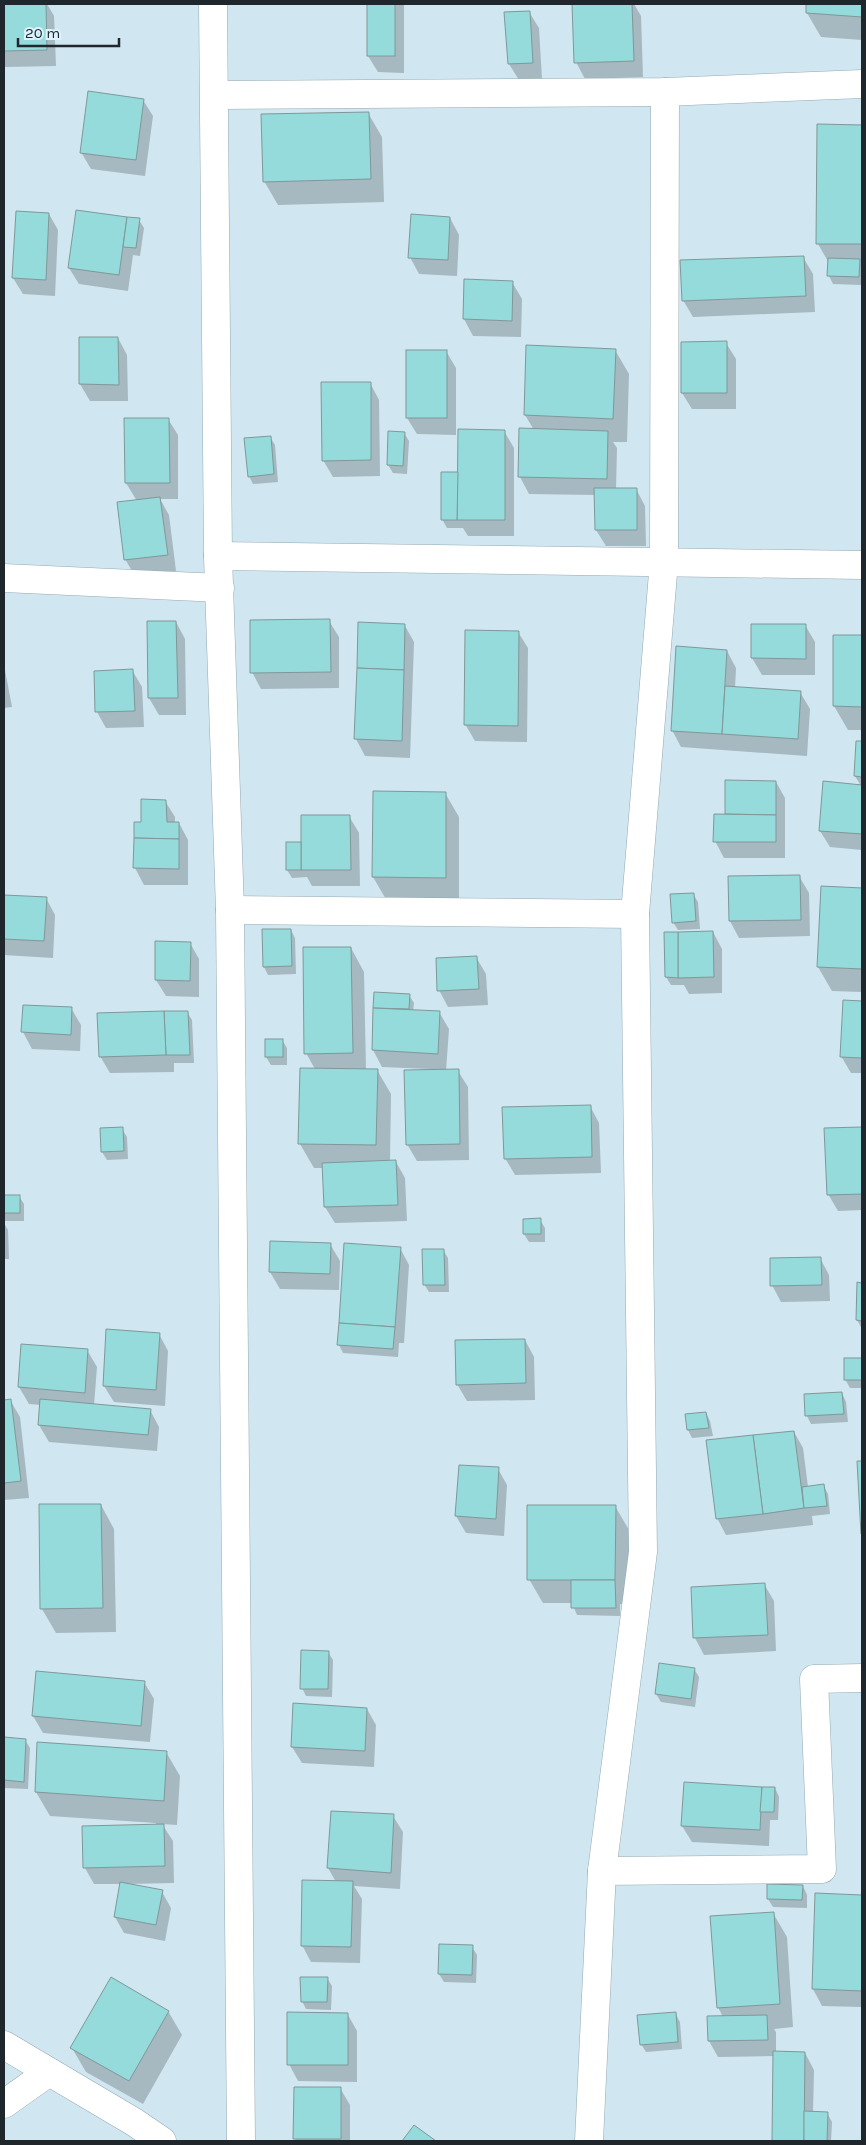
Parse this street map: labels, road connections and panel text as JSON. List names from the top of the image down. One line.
{"scale_bar":"20 m"}
